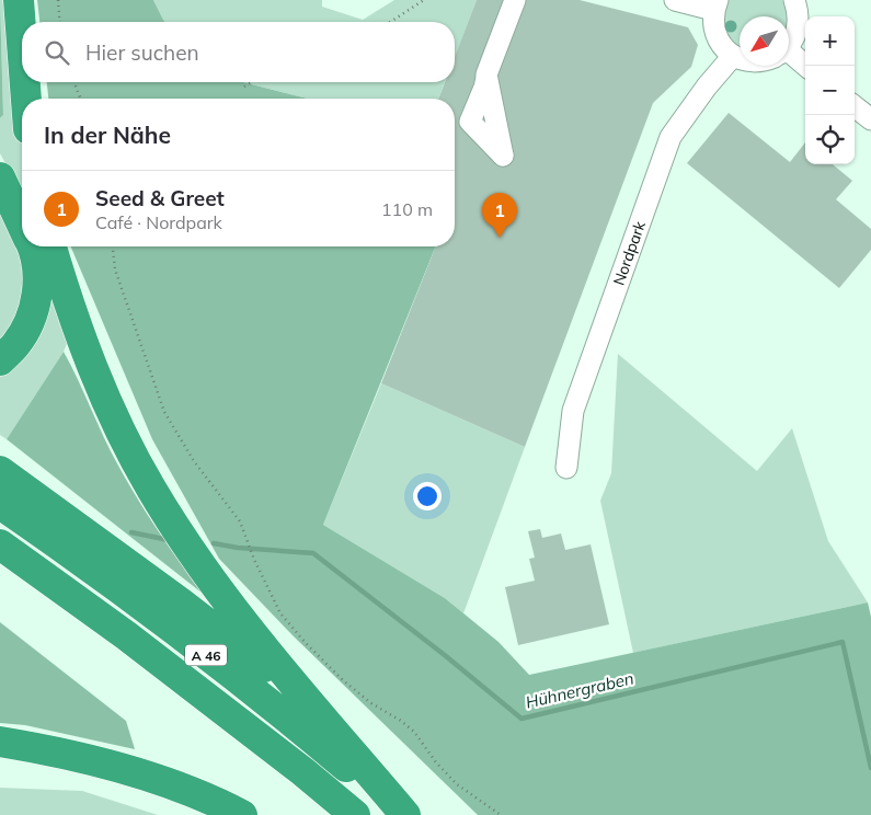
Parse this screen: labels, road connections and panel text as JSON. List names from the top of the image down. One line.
{"streets":{"highway":["A 46"],"street":["Nordpark"]},"water":["Hühnergraben"],"north":"bottom left","page":{"map_buttons":["+","−"],"search":"Hier suchen","heading":"In der Nähe","list":[{"mark":"1","name":"Seed & Greet","note":"Café · Nordpark","value":"110 m"}],"pins":"1"}}
